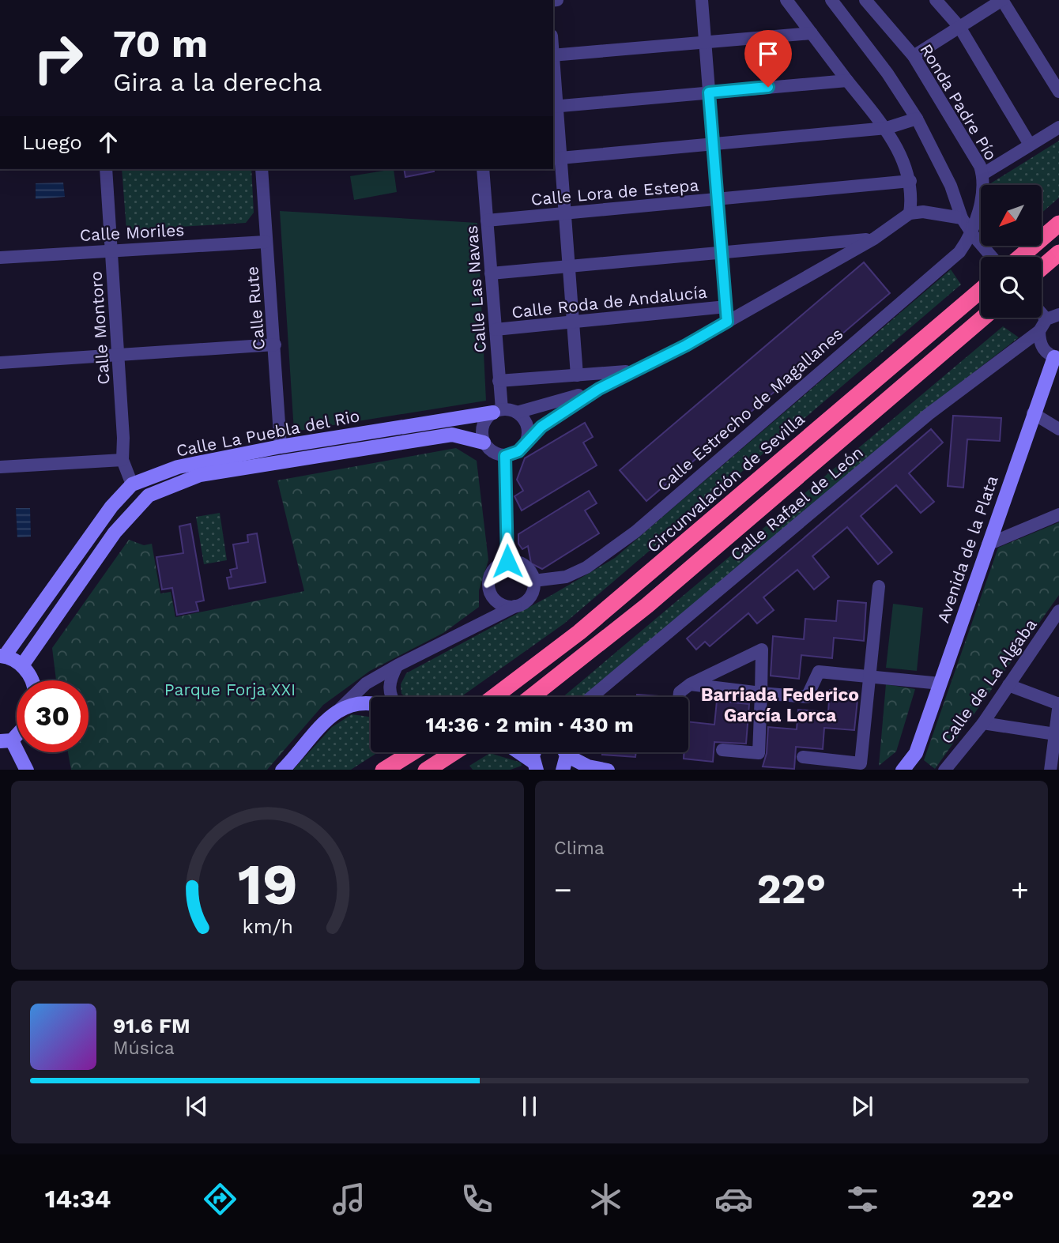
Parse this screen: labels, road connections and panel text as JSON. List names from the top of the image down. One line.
{"streets":{"highway":["Circunvalación de Sevilla"],"street":["Ronda Padre Pío","Calle Lora de Estepa","Calle Moriles","Calle Las Navas","Calle Roda de Andalucía","Calle Rute","Calle Montoro","Calle Estrecho de Magallanes","Calle La Puebla del Rio","Calle Rafael de León","Avenida de la Plata","Calle de La Algaba"]},"crossings":[["Ronda Padre Pío","Calle Estrecho de Magallanes"],["Calle Lora de Estepa","Calle Las Navas"],["Calle Moriles","Calle Rute"],["Calle Moriles","Calle Montoro"],["Calle Las Navas","Calle Roda de Andalucía"],["Calle Las Navas","Calle La Puebla del Rio"],["Calle Rute","Calle La Puebla del Rio"],["Calle Montoro","Calle La Puebla del Rio"]],"districts":["Barriada Federico García Lorca"],"parks":["Parque Forja XXI"],"north":"bottom left","page":{"turn":["70 m","Gira a la derecha"],"then":"Luego","limit":"30","trip":"14:36 · 2 min · 430 m","tile":"Clima","heat":["−","22°","+"],"song":["91.6 FM","Música"],"tabs":["14:34","22°"],"gauge":["19","km/h"]}}
